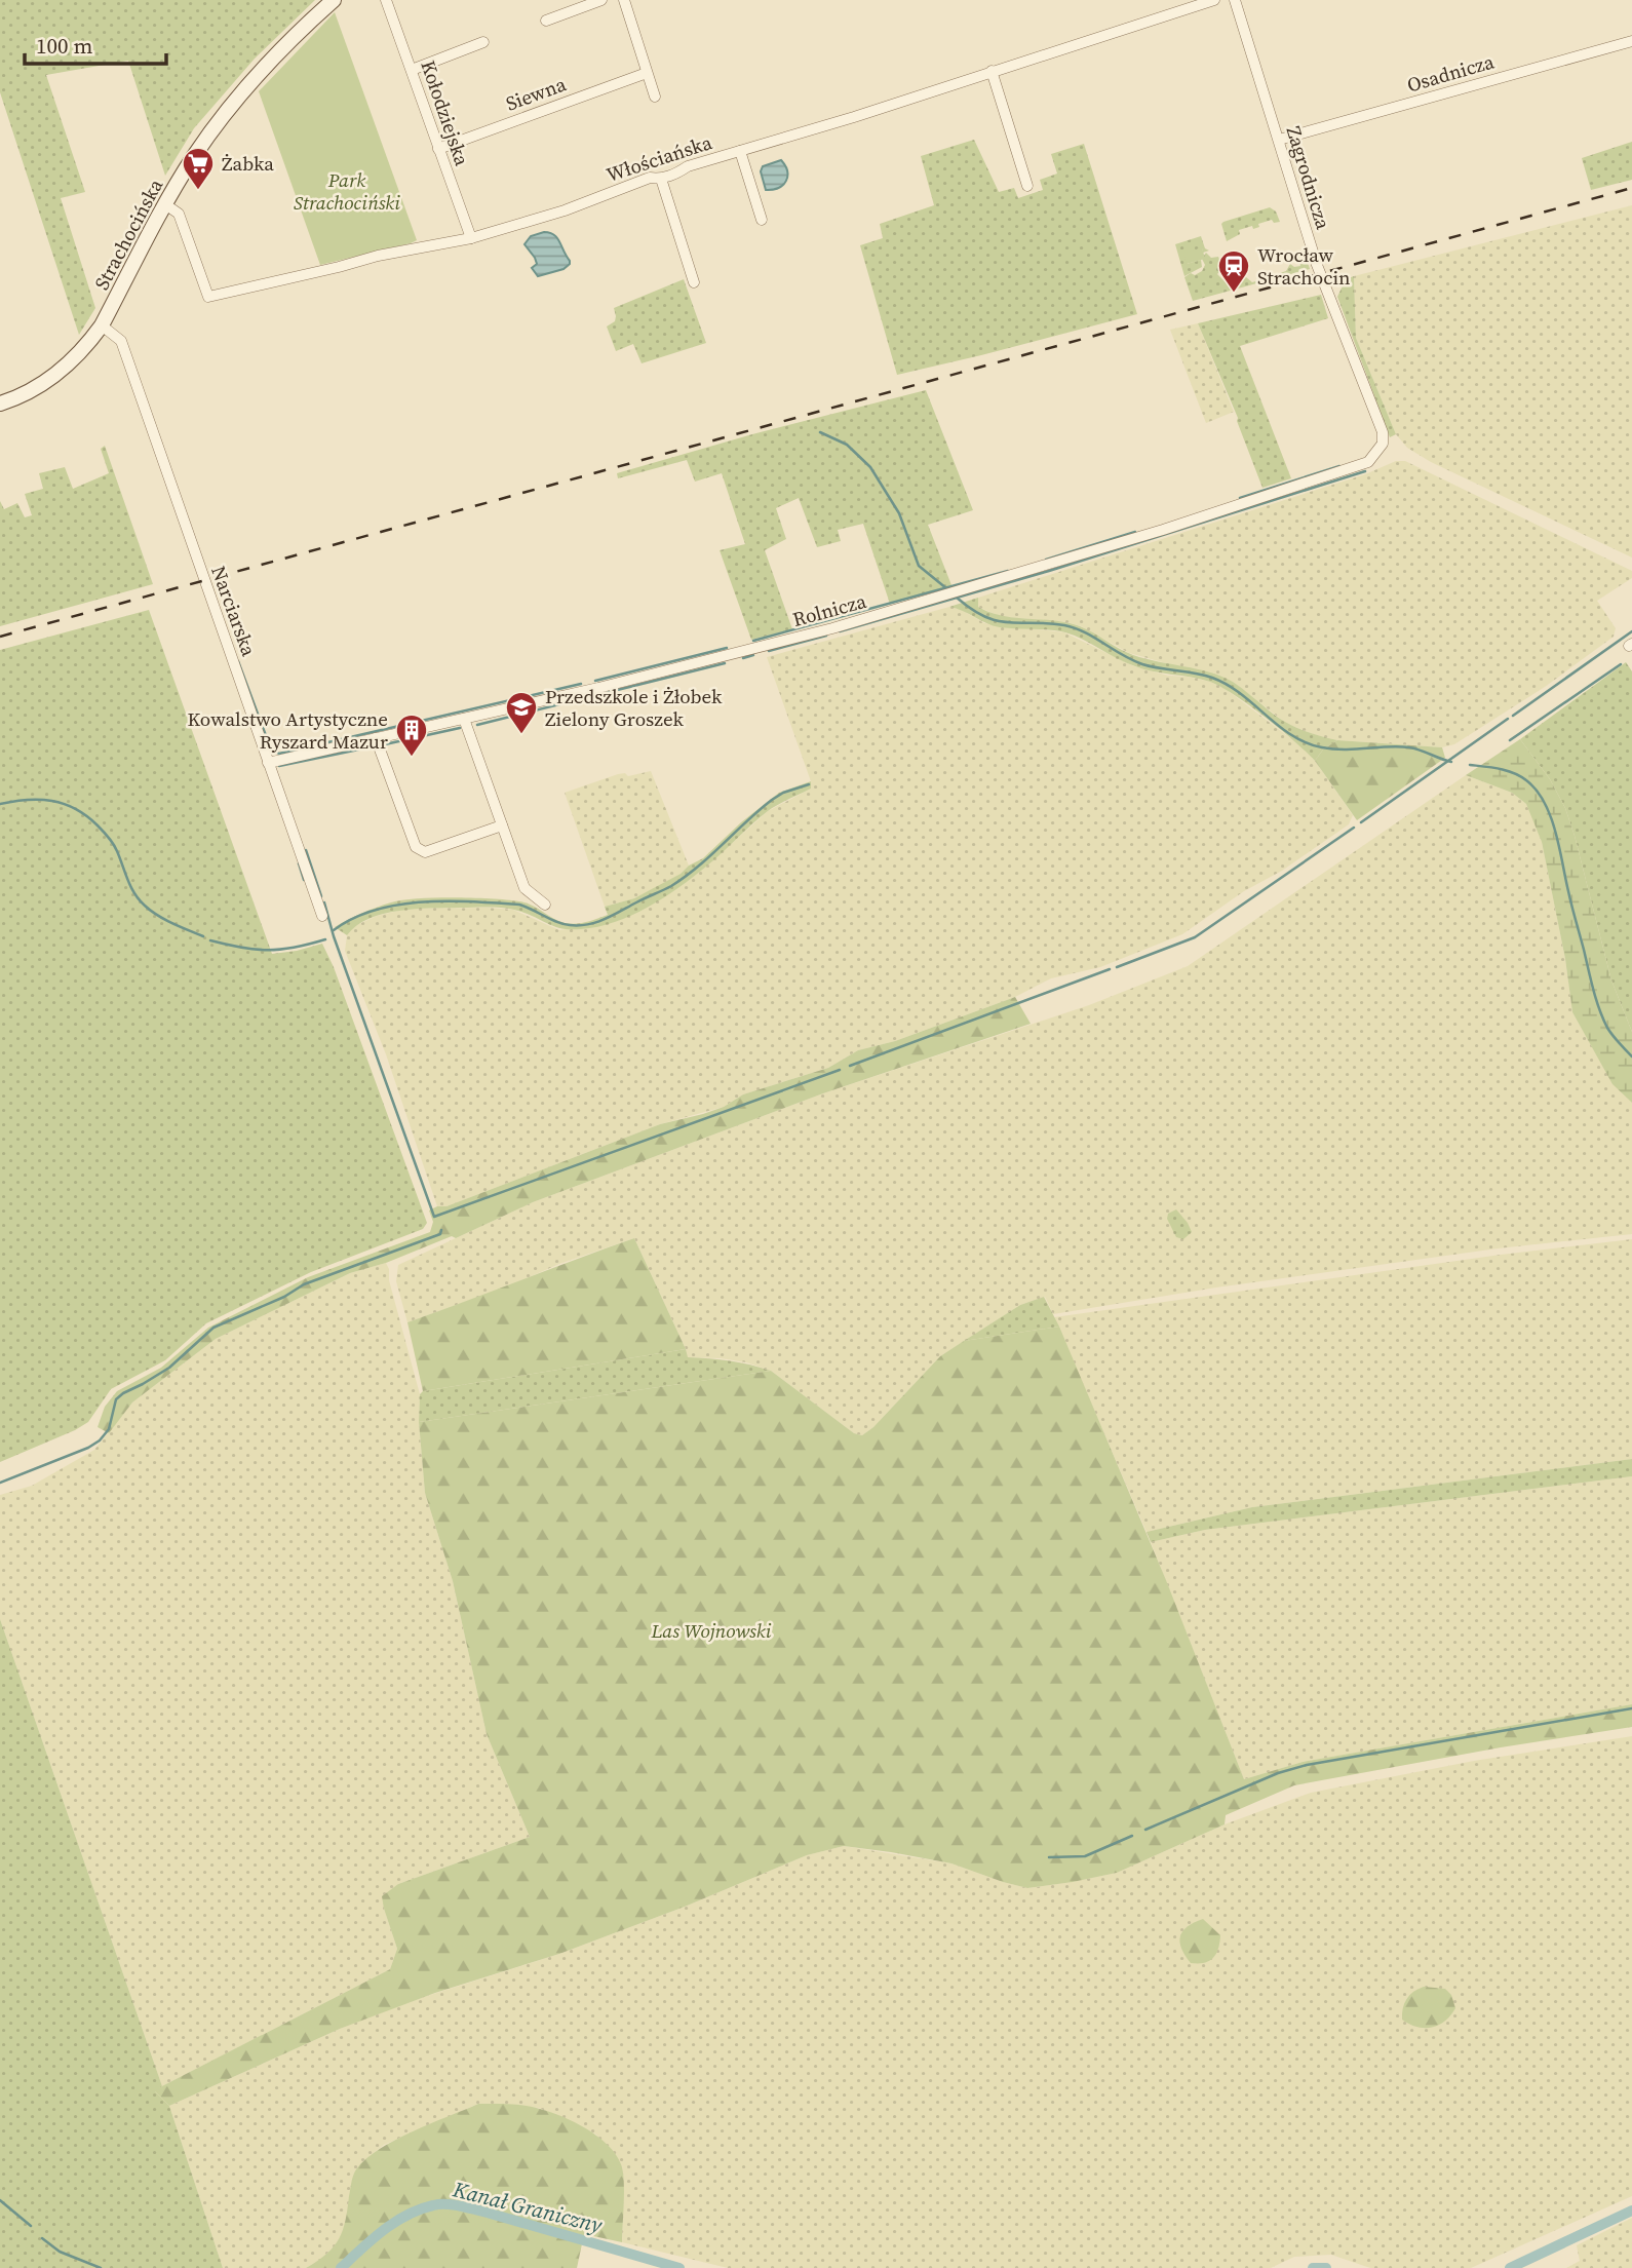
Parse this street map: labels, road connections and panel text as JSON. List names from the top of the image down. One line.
{"streets":{"main road":["Strachocińska"],"street":["Osadnicza","Siewna","Kołodziejska","Włościańska","Zagrodnicza","Rolnicza","Narciarska"]},"crossings":[["Osadnicza","Zagrodnicza"],["Siewna","Kołodziejska"],["Kołodziejska","Włościańska"],["Włościańska","Strachocińska"],["Zagrodnicza","Rolnicza"],["Strachocińska","Narciarska"],["Rolnicza","Narciarska"]],"water":["Kanał Graniczny"],"parks":["Park Strachociński","Las Wojnowski"],"places":{"supermarket":["Żabka"],"station":["Wrocław Strachocin"],"school or university":["Przedszkole i Żłobek Zielony Groszek"],"building":["Kowalstwo Artystyczne Ryszard Mazur"]},"scale_bar":"100 m"}
